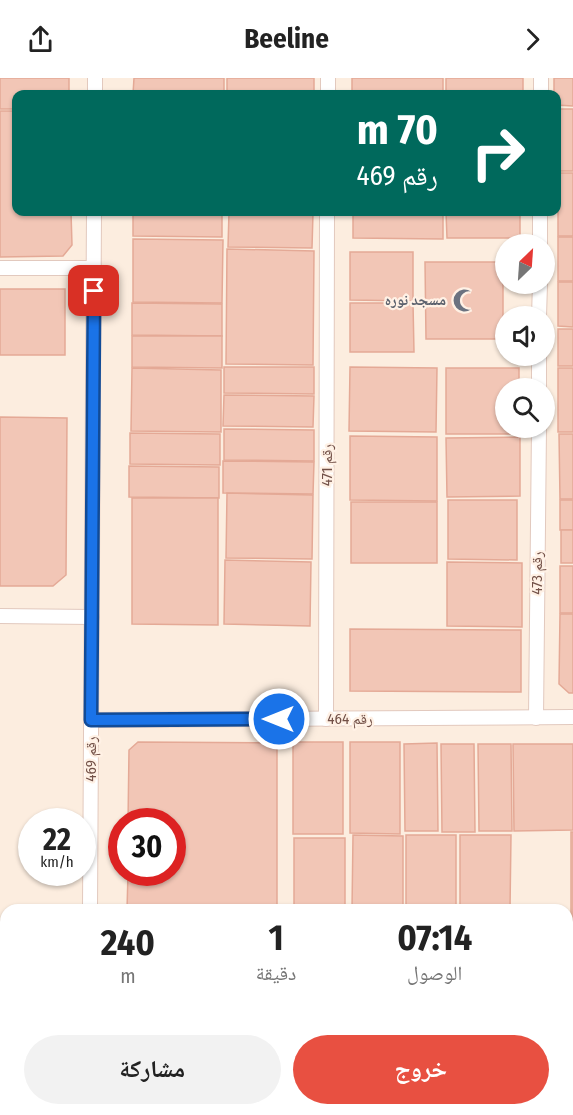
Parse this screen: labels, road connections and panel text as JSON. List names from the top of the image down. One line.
{"streets":{"street":["رقم 471","رقم 473","رقم 464","رقم 469"]},"crossings":[["رقم 471","رقم 464"],["رقم 473","رقم 464"],["رقم 464","رقم 469"]],"places":{"mosque":["مسجد نوره"]},"north":"top right","page":{"header":"Beeline","turn":["70 m","رقم 469"],"speed":"22 km/h","limit":"30","eta":["07:14","الوصول","1","دقيقة","240","m"],"buttons":["خروج","مشاركة"]}}
